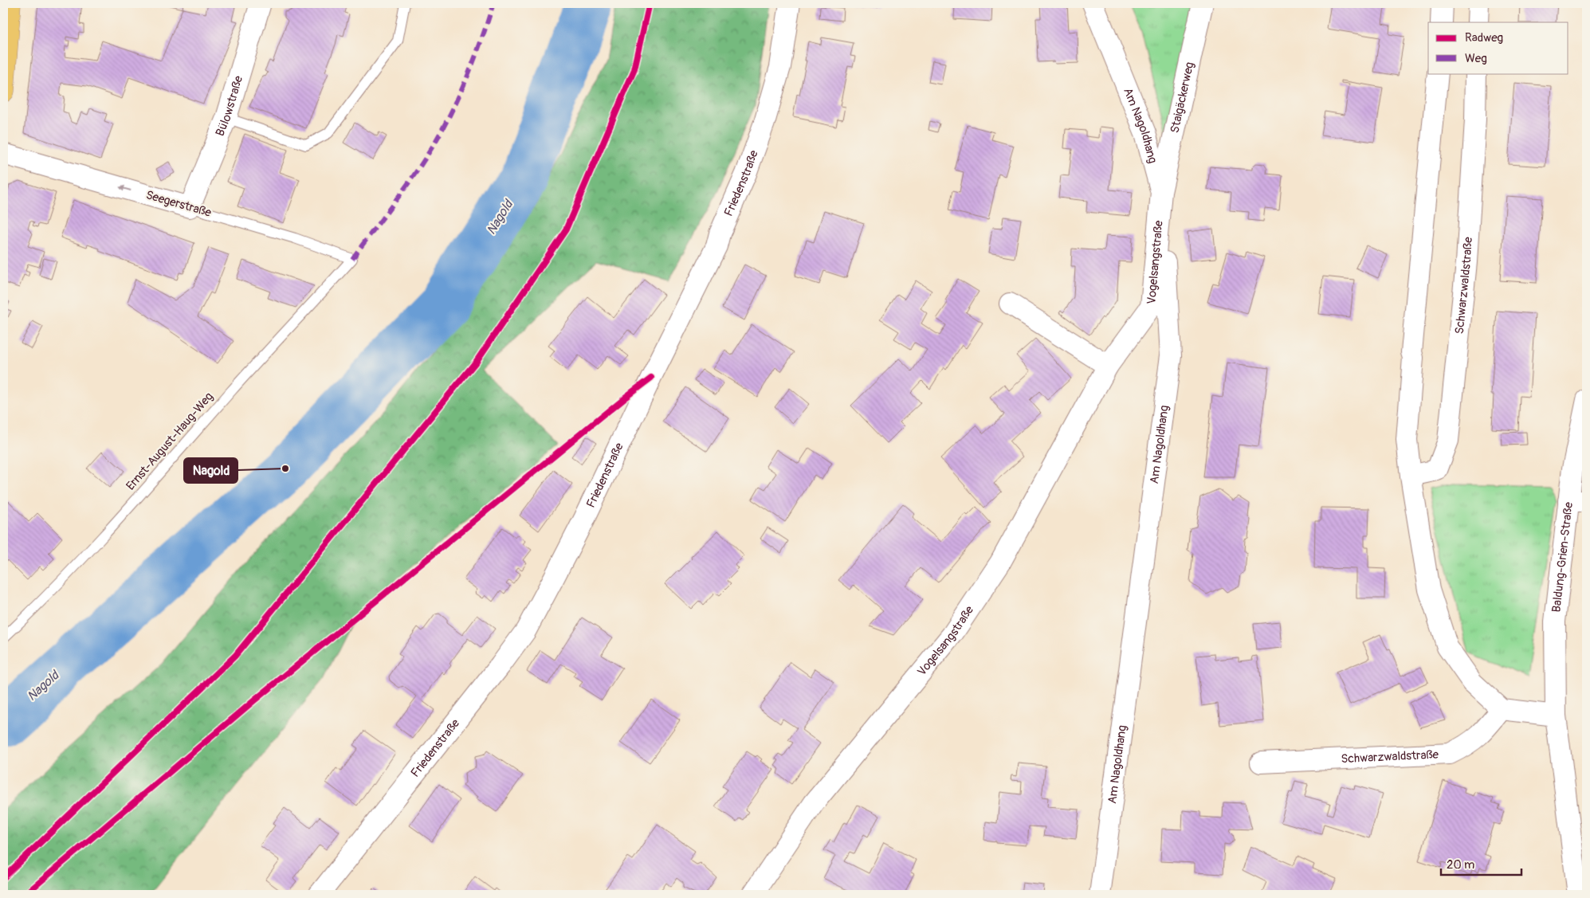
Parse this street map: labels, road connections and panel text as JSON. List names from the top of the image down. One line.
{"streets":{"street":["Staigäckerweg","Bülowstraße","Am Nagoldhang","Friedenstraße","Seegerstraße","Vogelsangstraße","Schwarzwaldstraße","Baldung-Grien-Straße"],"lane":["Ernst-August-Haug-Weg"]},"crossings":[["Staigäckerweg","Am Nagoldhang"],["Staigäckerweg","Vogelsangstraße"],["Bülowstraße","Seegerstraße"],["Am Nagoldhang","Vogelsangstraße"],["Seegerstraße","Ernst-August-Haug-Weg"]],"one_way":["Seegerstraße"],"water":["Nagold"],"places":["Nagold"],"legend":["Radweg","Weg"],"scale_bar":"20 m"}
